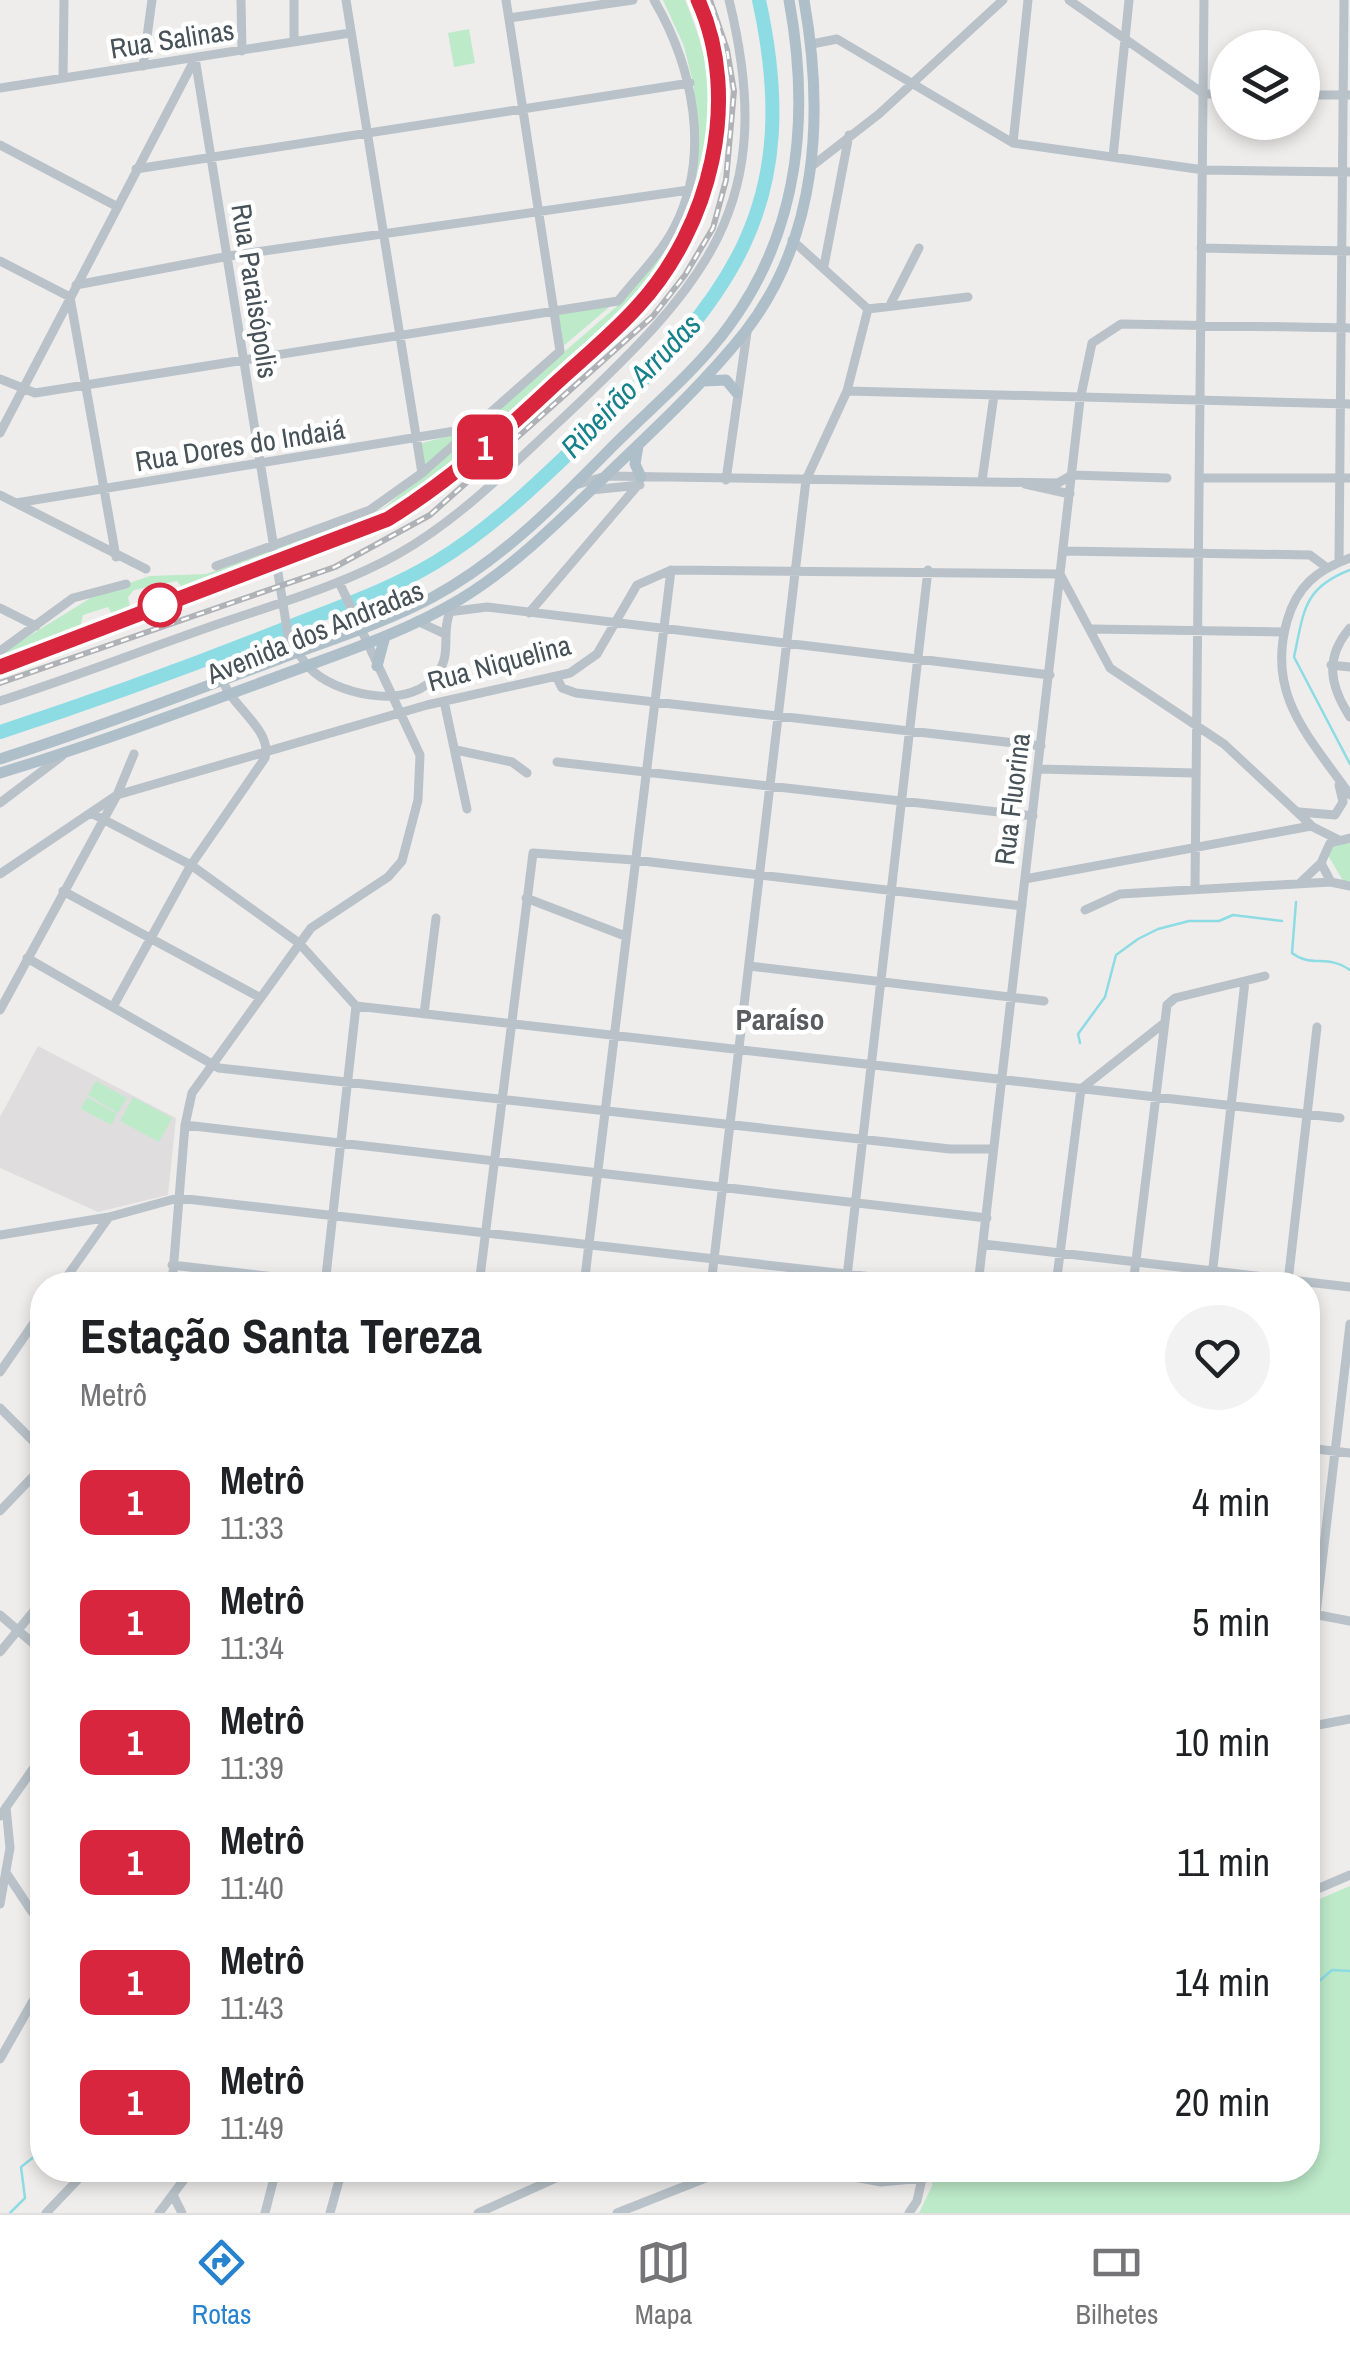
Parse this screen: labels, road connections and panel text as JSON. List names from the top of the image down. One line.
{"streets":{"main road":["Avenida dos Andradas"],"street":["Rua Salinas","Rua Paraisópolis","Rua Dores do Indaiá","Rua Niquelina","Rua Fluorina"]},"crossings":[["Rua Salinas","Rua Paraisópolis"],["Rua Paraisópolis","Rua Dores do Indaiá"]],"districts":["Paraíso"],"water":["Ribeirão Arrudas"],"lines":["metro line 1"],"page":{"on_map":"1","heading":["Estação Santa Tereza","Metrô"],"list":[{"mark":"1","name":"Metrô","note":"11:33","value":"4 min"},{"mark":"1","name":"Metrô","note":"11:34","value":"5 min"},{"mark":"1","name":"Metrô","note":"11:39","value":"10 min"},{"mark":"1","name":"Metrô","note":"11:40","value":"11 min"},{"mark":"1","name":"Metrô","note":"11:43","value":"14 min"},{"mark":"1","name":"Metrô","note":"11:49","value":"20 min"}],"tabs":["Rotas","Mapa","Bilhetes"]}}
